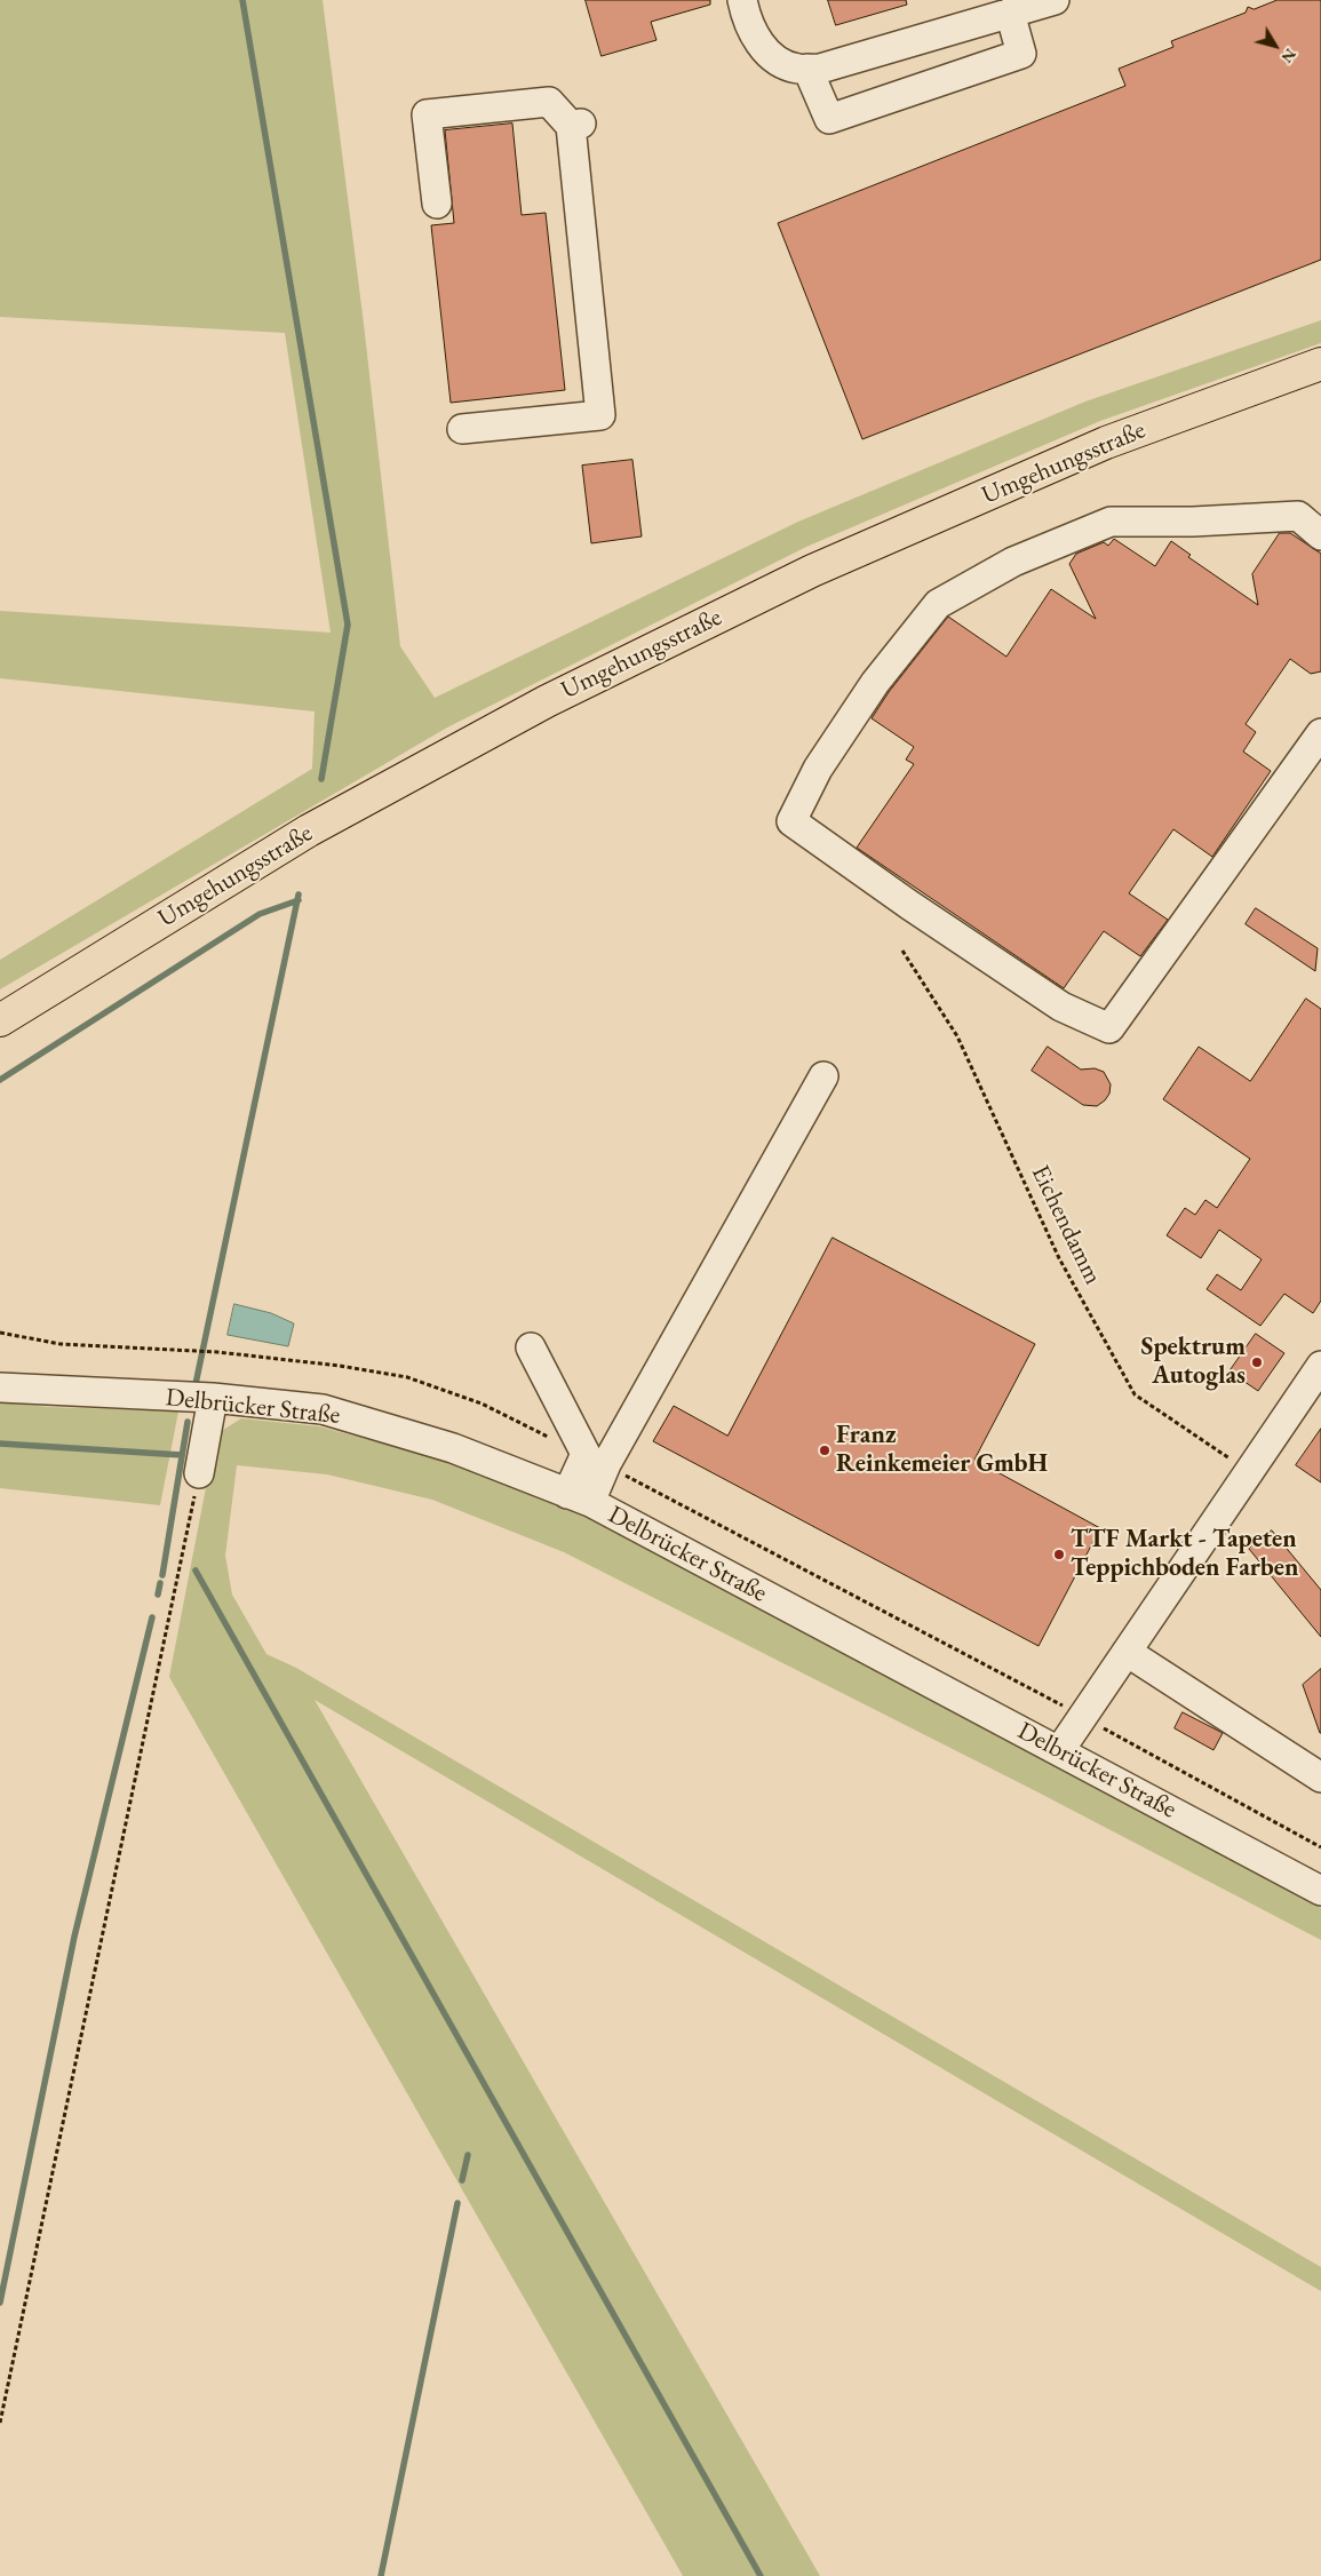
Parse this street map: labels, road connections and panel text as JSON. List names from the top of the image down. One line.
{"streets":{"main road":["Umgehungsstraße"],"street":["Delbrücker Straße"],"path":["Eichendamm"]},"places":["Spektrum Autoglas","Franz Reinkemeier GmbH","TTF Markt - Tapeten Teppichboden Farben"],"north":"bottom right"}
